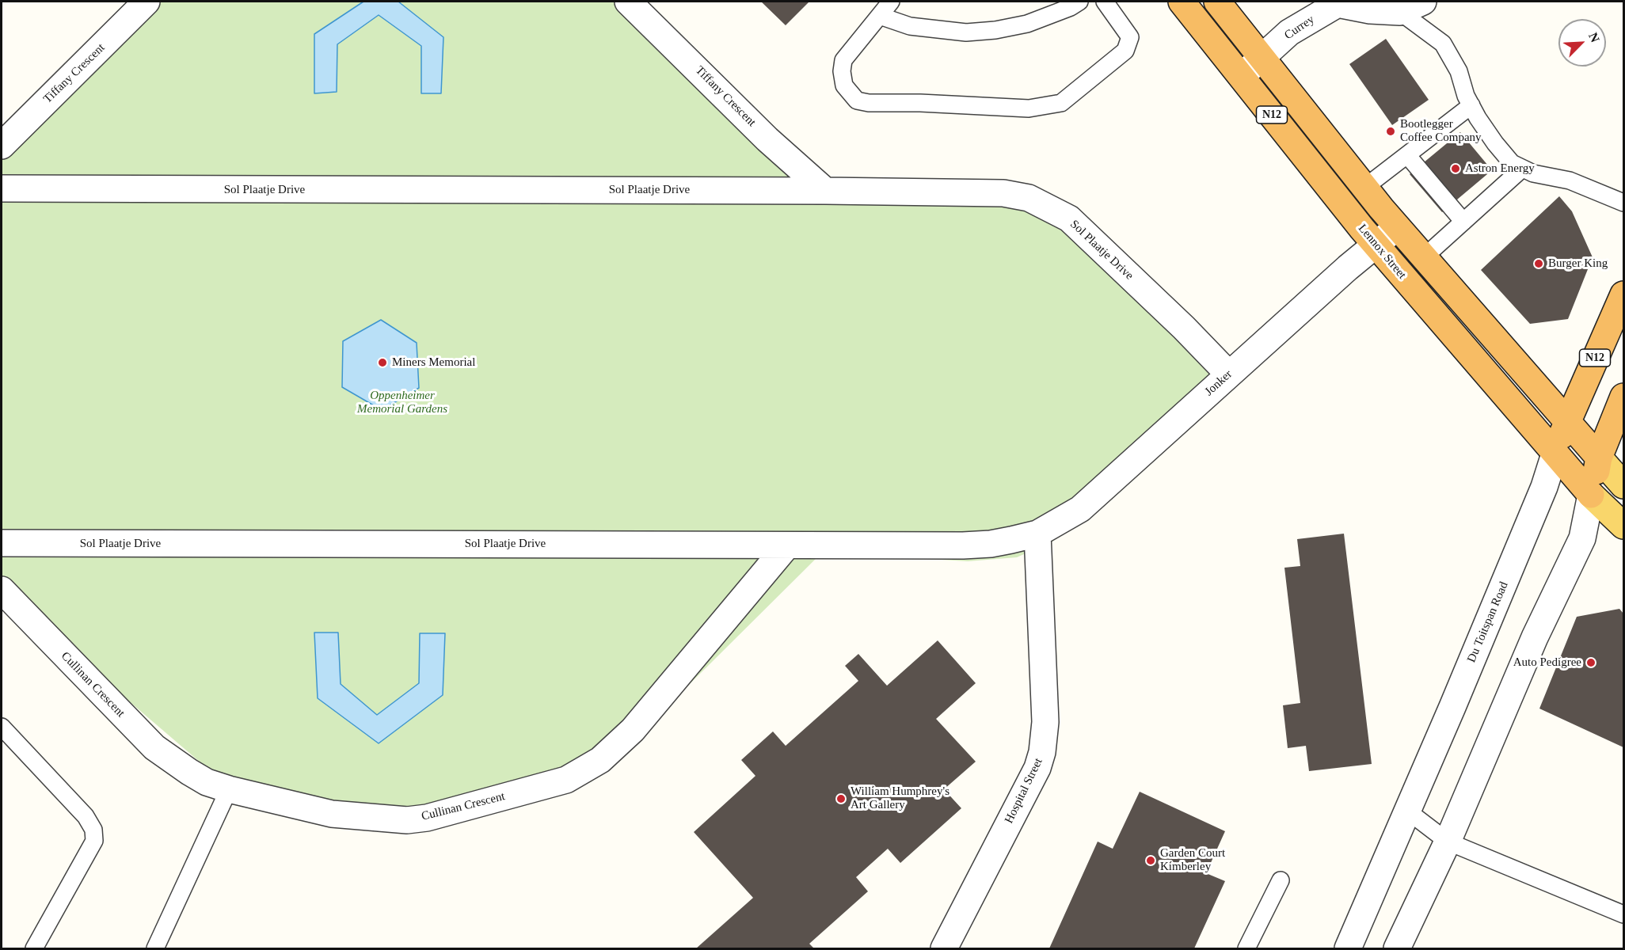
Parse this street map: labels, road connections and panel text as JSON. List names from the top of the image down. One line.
{"streets":{"highway":["N12","Lennox Street","Du Toitspan Road"],"street":["Currey","Tiffany Crescent","Sol Plaatje Drive","Jonker","Cullinan Crescent","Hospital Street"]},"crossings":[["Currey","N12"],["Currey","Lennox Street"],["Tiffany Crescent","Sol Plaatje Drive"],["N12","Jonker"],["N12","Du Toitspan Road"],["Sol Plaatje Drive","Jonker"],["Sol Plaatje Drive","Cullinan Crescent"],["Sol Plaatje Drive","Hospital Street"],["Lennox Street","Jonker"],["Lennox Street","Du Toitspan Road"],["Jonker","Hospital Street"]],"parks":["Oppenheimer Memorial Gardens"],"places":["Bootlegger Coffee Company","Astron Energy","Burger King","Miners Memorial","Auto Pedigree","William Humphrey's Art Gallery","Garden Court Kimberley"],"north":"top right"}
